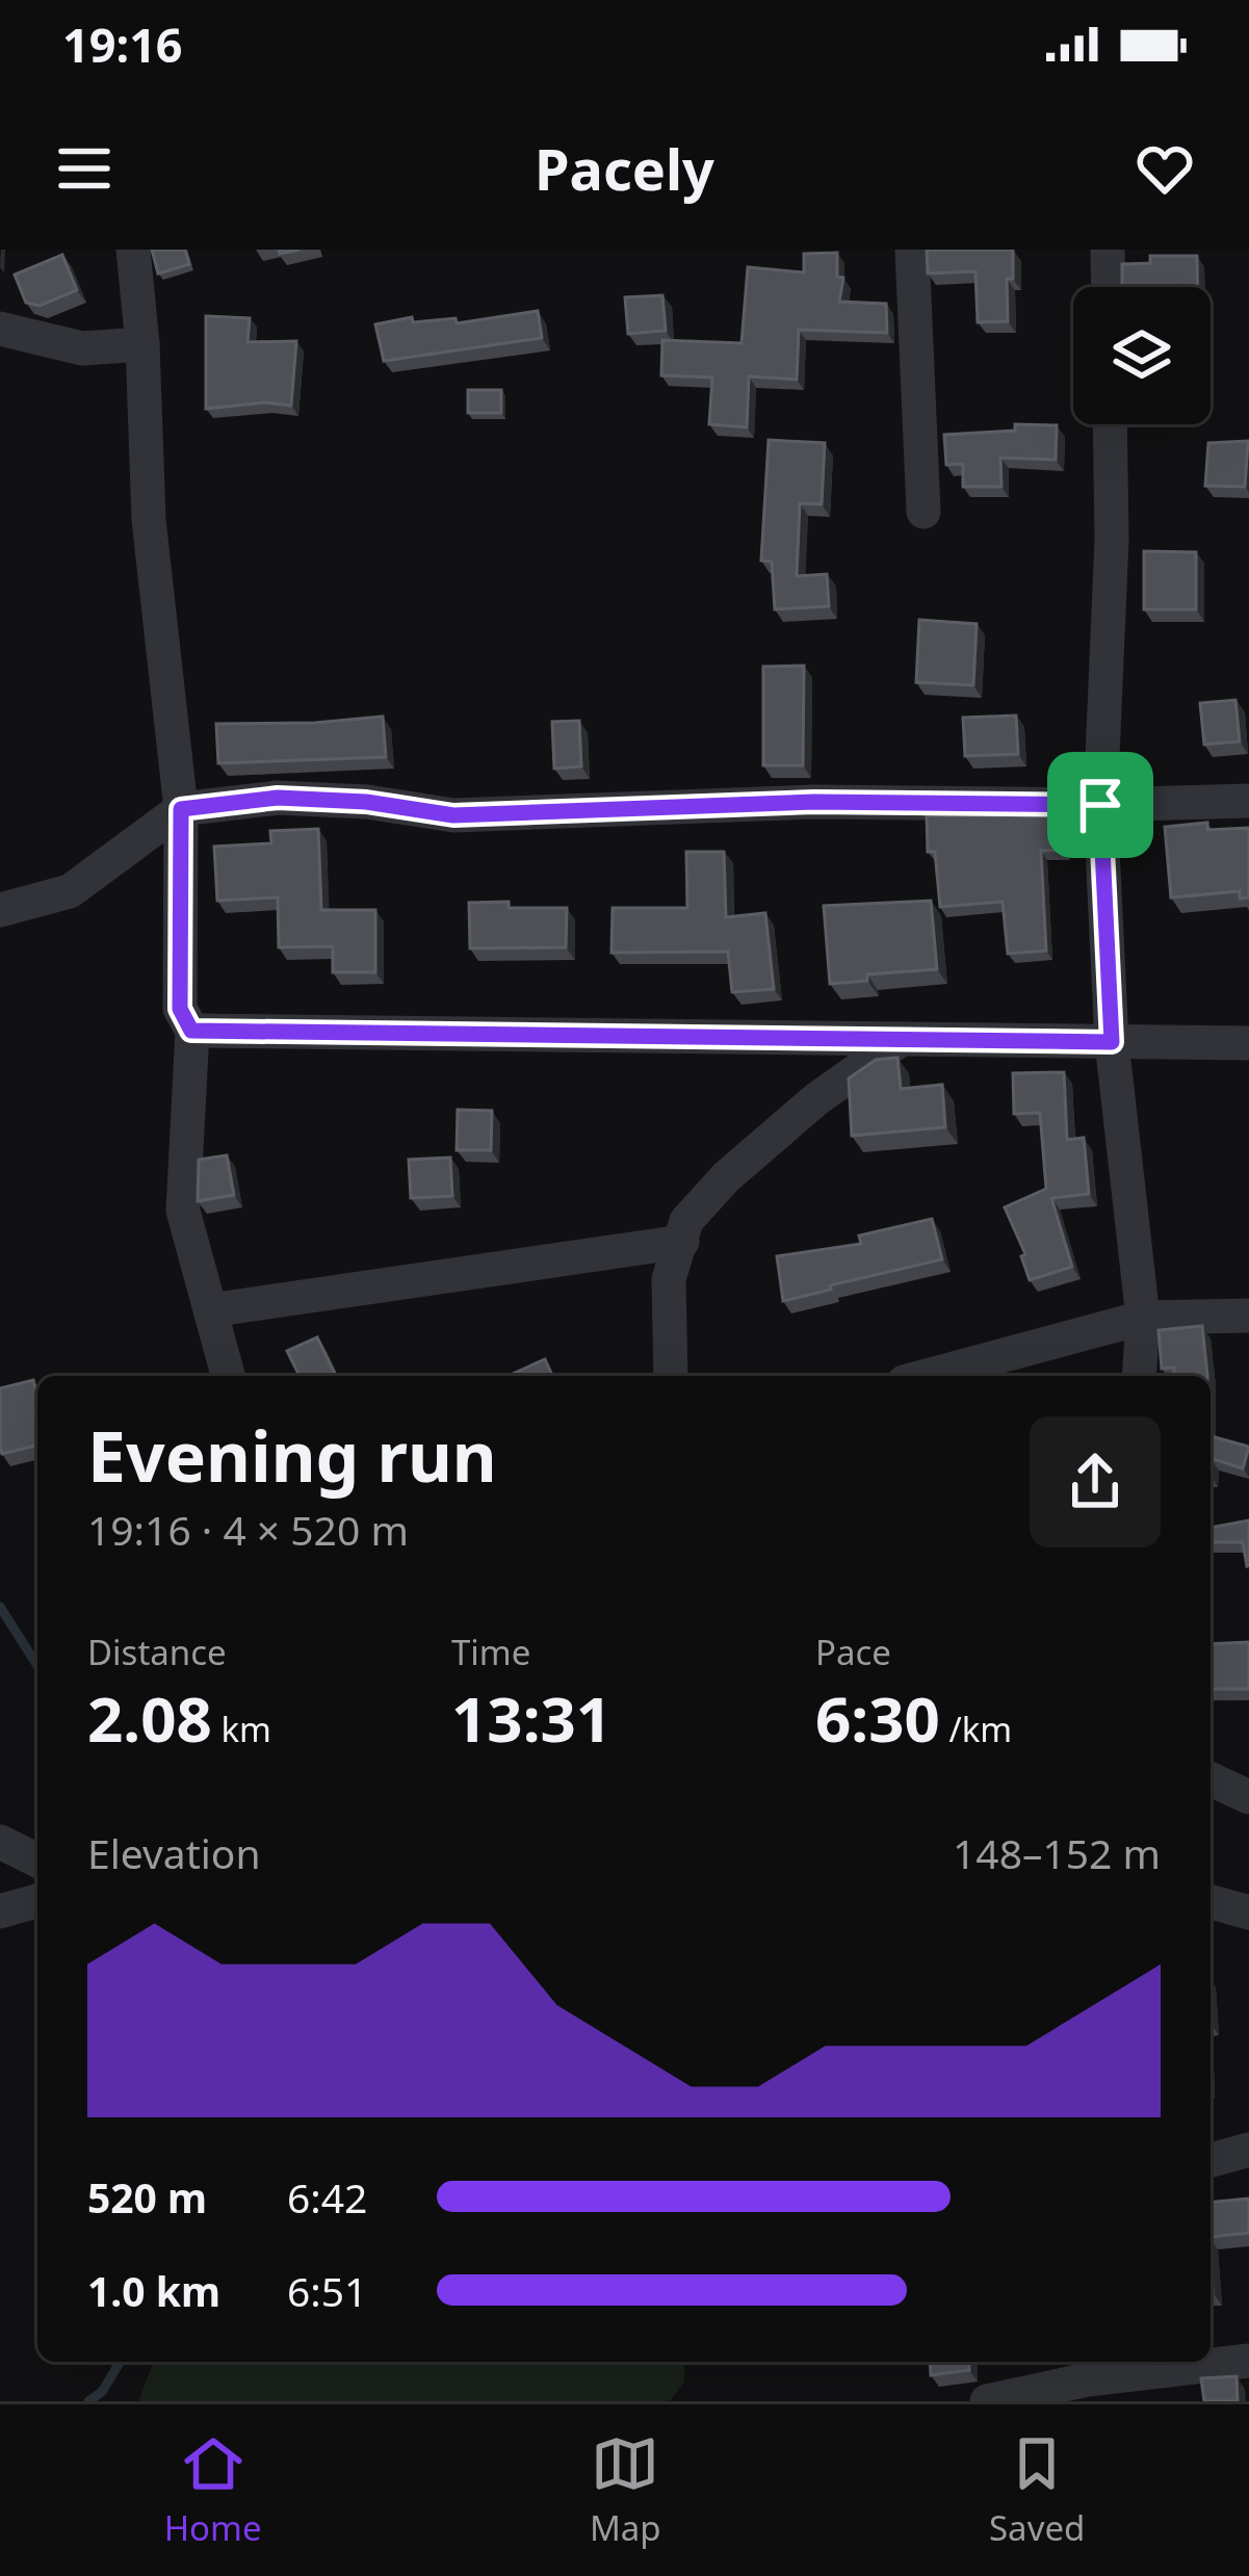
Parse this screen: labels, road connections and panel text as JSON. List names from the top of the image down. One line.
{"page":{"status":"19:16","header":"Pacely","heading":["Evening run","19:16 · 4 × 520 m"],"stats":[["Distance","2.08 km"],["Time","13:31"],["Pace","6:30 /km"]],"chart":["Elevation","148–152 m"],"list":[{"name":"520 m","note":"6:42"},{"name":"1.0 km","note":"6:51"}],"tabs":["Home","Map","Saved"]}}
